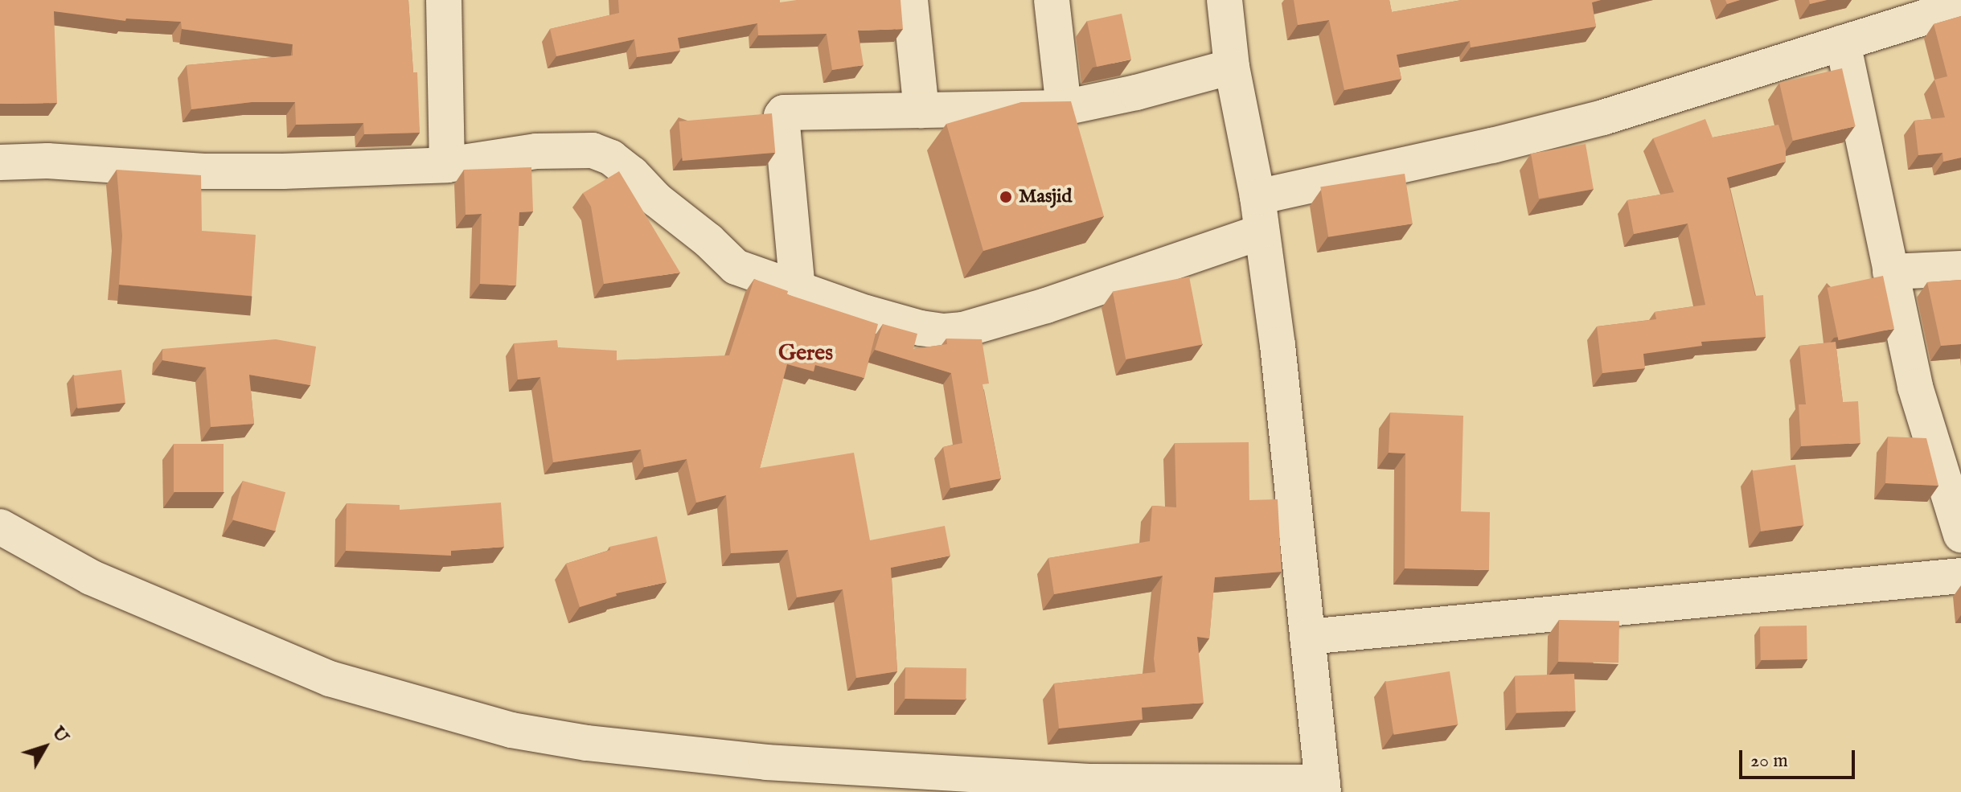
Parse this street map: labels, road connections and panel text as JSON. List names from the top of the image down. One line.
{"districts":["Geres"],"places":["Masjid"],"scale_bar":"20 m","north":"top right"}
